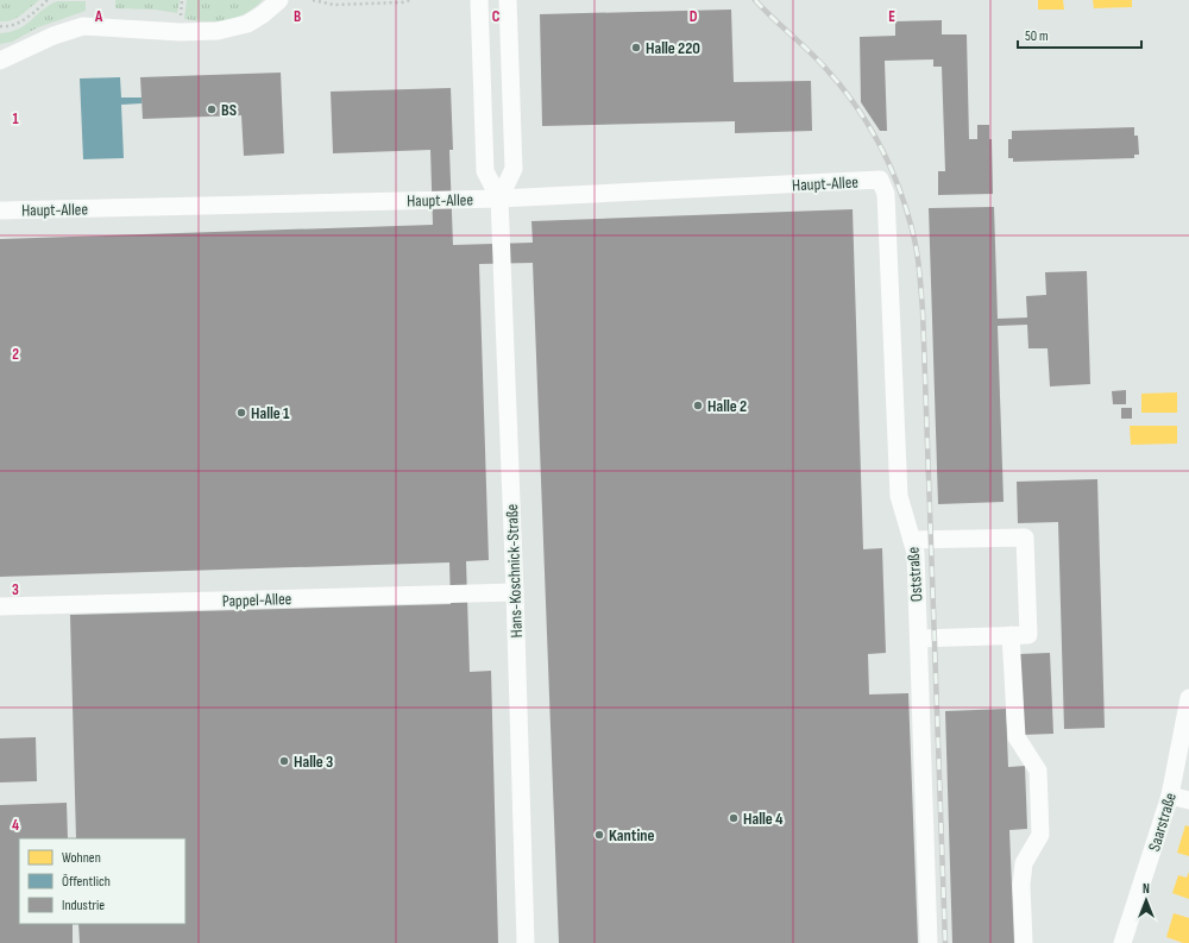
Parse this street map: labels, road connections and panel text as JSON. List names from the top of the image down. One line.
{"streets":{"street":["Haupt-Allee","Hans-Koschnick-Straße","Oststraße","Pappel-Allee","Saarstraße"]},"crossings":[["Haupt-Allee","Hans-Koschnick-Straße"],["Haupt-Allee","Oststraße"],["Hans-Koschnick-Straße","Pappel-Allee"]],"places":["Halle 220","BS","Halle 2","Halle 1","Halle 3","Halle 4","Kantine"],"legend":["Wohnen","Öffentlich","Industrie"],"scale_bar":"50 m","north":"top","grid":{"columns":["A","B","C","D","E"],"rows":["1","2","3","4"]}}
